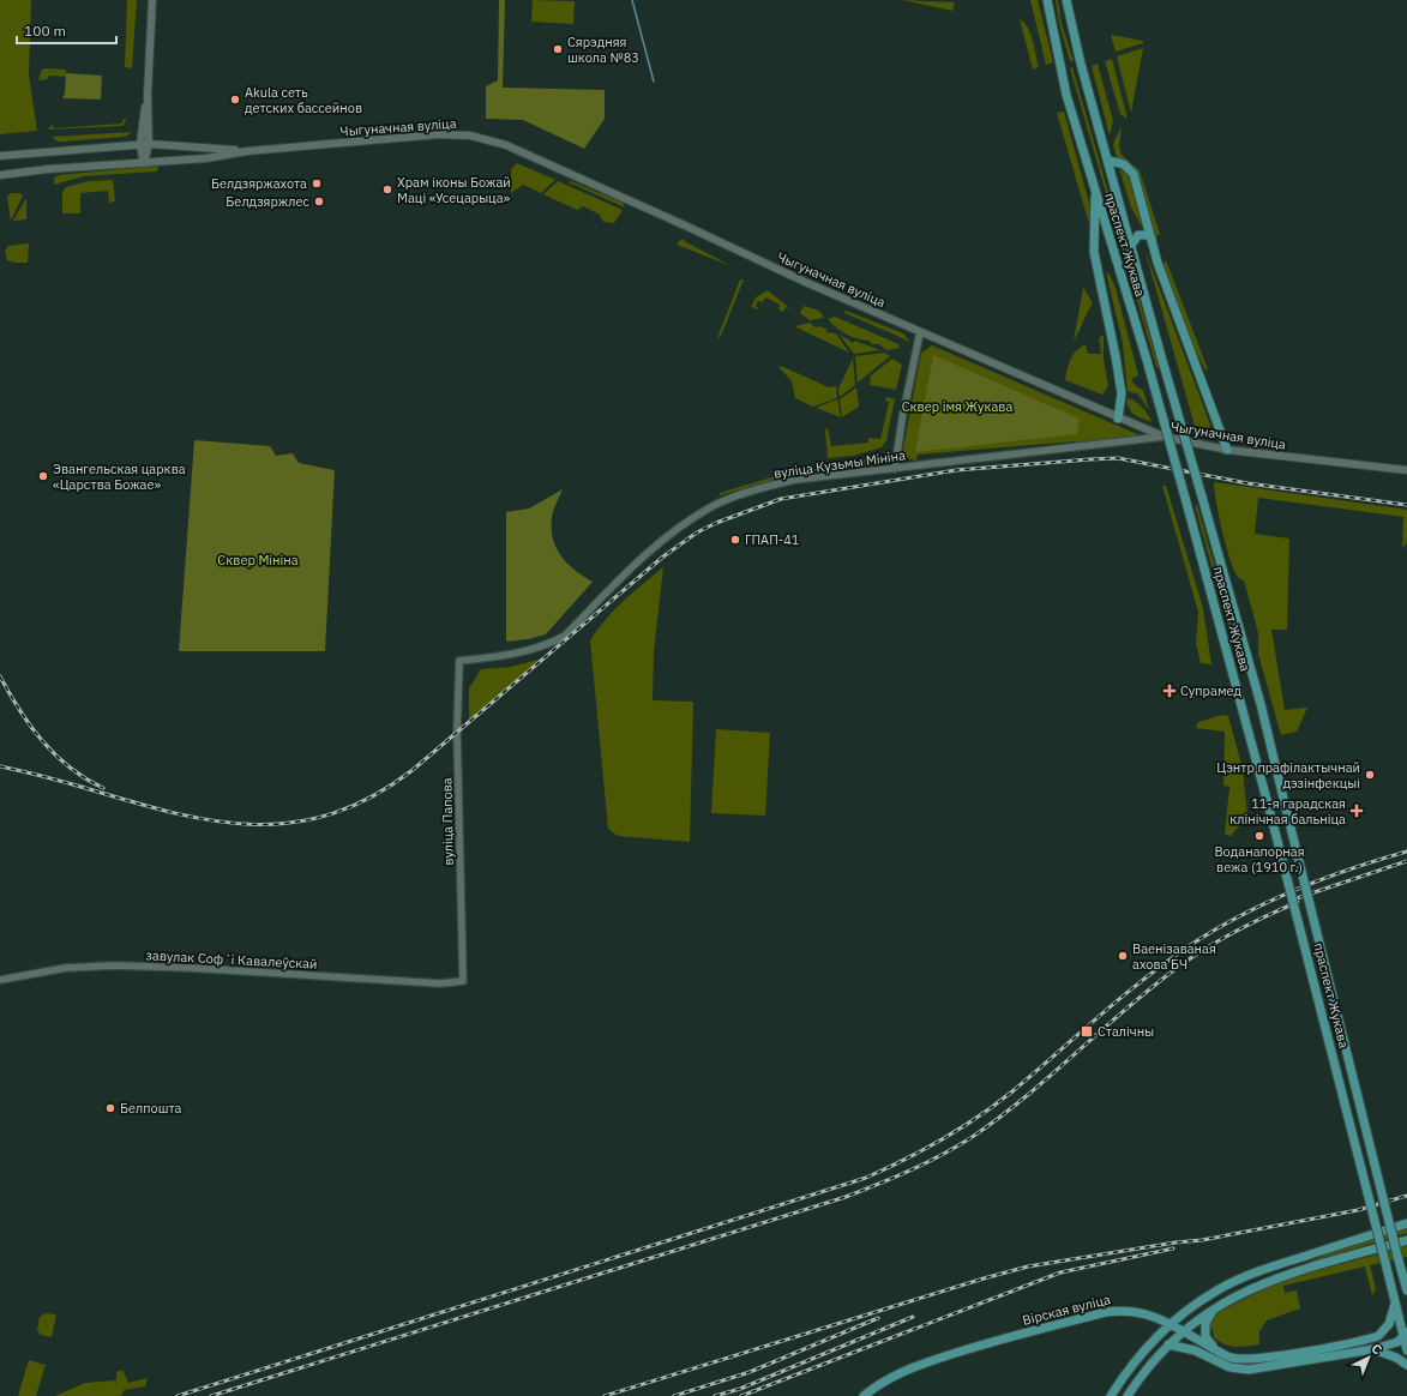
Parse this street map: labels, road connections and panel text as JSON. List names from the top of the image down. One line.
{"streets":{"main road":["Чыгуначная вуліца","праспект Жукава","Вірская вуліца"],"street":["вуліца Кузьмы Мініна","вуліца Папова","завулак Софʼі Кавалеўскай"]},"crossings":[["Чыгуначная вуліца","вуліца Кузьмы Мініна"],["вуліца Кузьмы Мініна","вуліца Папова"],["вуліца Папова","завулак Софʼі Кавалеўскай"]],"parks":["Сквер імя Жукава","Сквер Мініна"],"places":{"other":["Сярэдняя школа №83","Akula сеть детских бассейнов","Белдзяржахота","Храм іконы Божай Маці «Усецарыца»","Белдзяржлес","Эвангельская царква «Царства Божае»","ГПАП-41","Цэнтр прафілактычнай дэзінфекцыі","Воданапорная вежа (1910 г.)","Ваенізаваная ахова БЧ","Белпошта"],"health":["Супрамед","11-я гарадская клінічная бальніца"],"transit":["Сталічны"]},"scale_bar":"100 m","north":"top right"}
